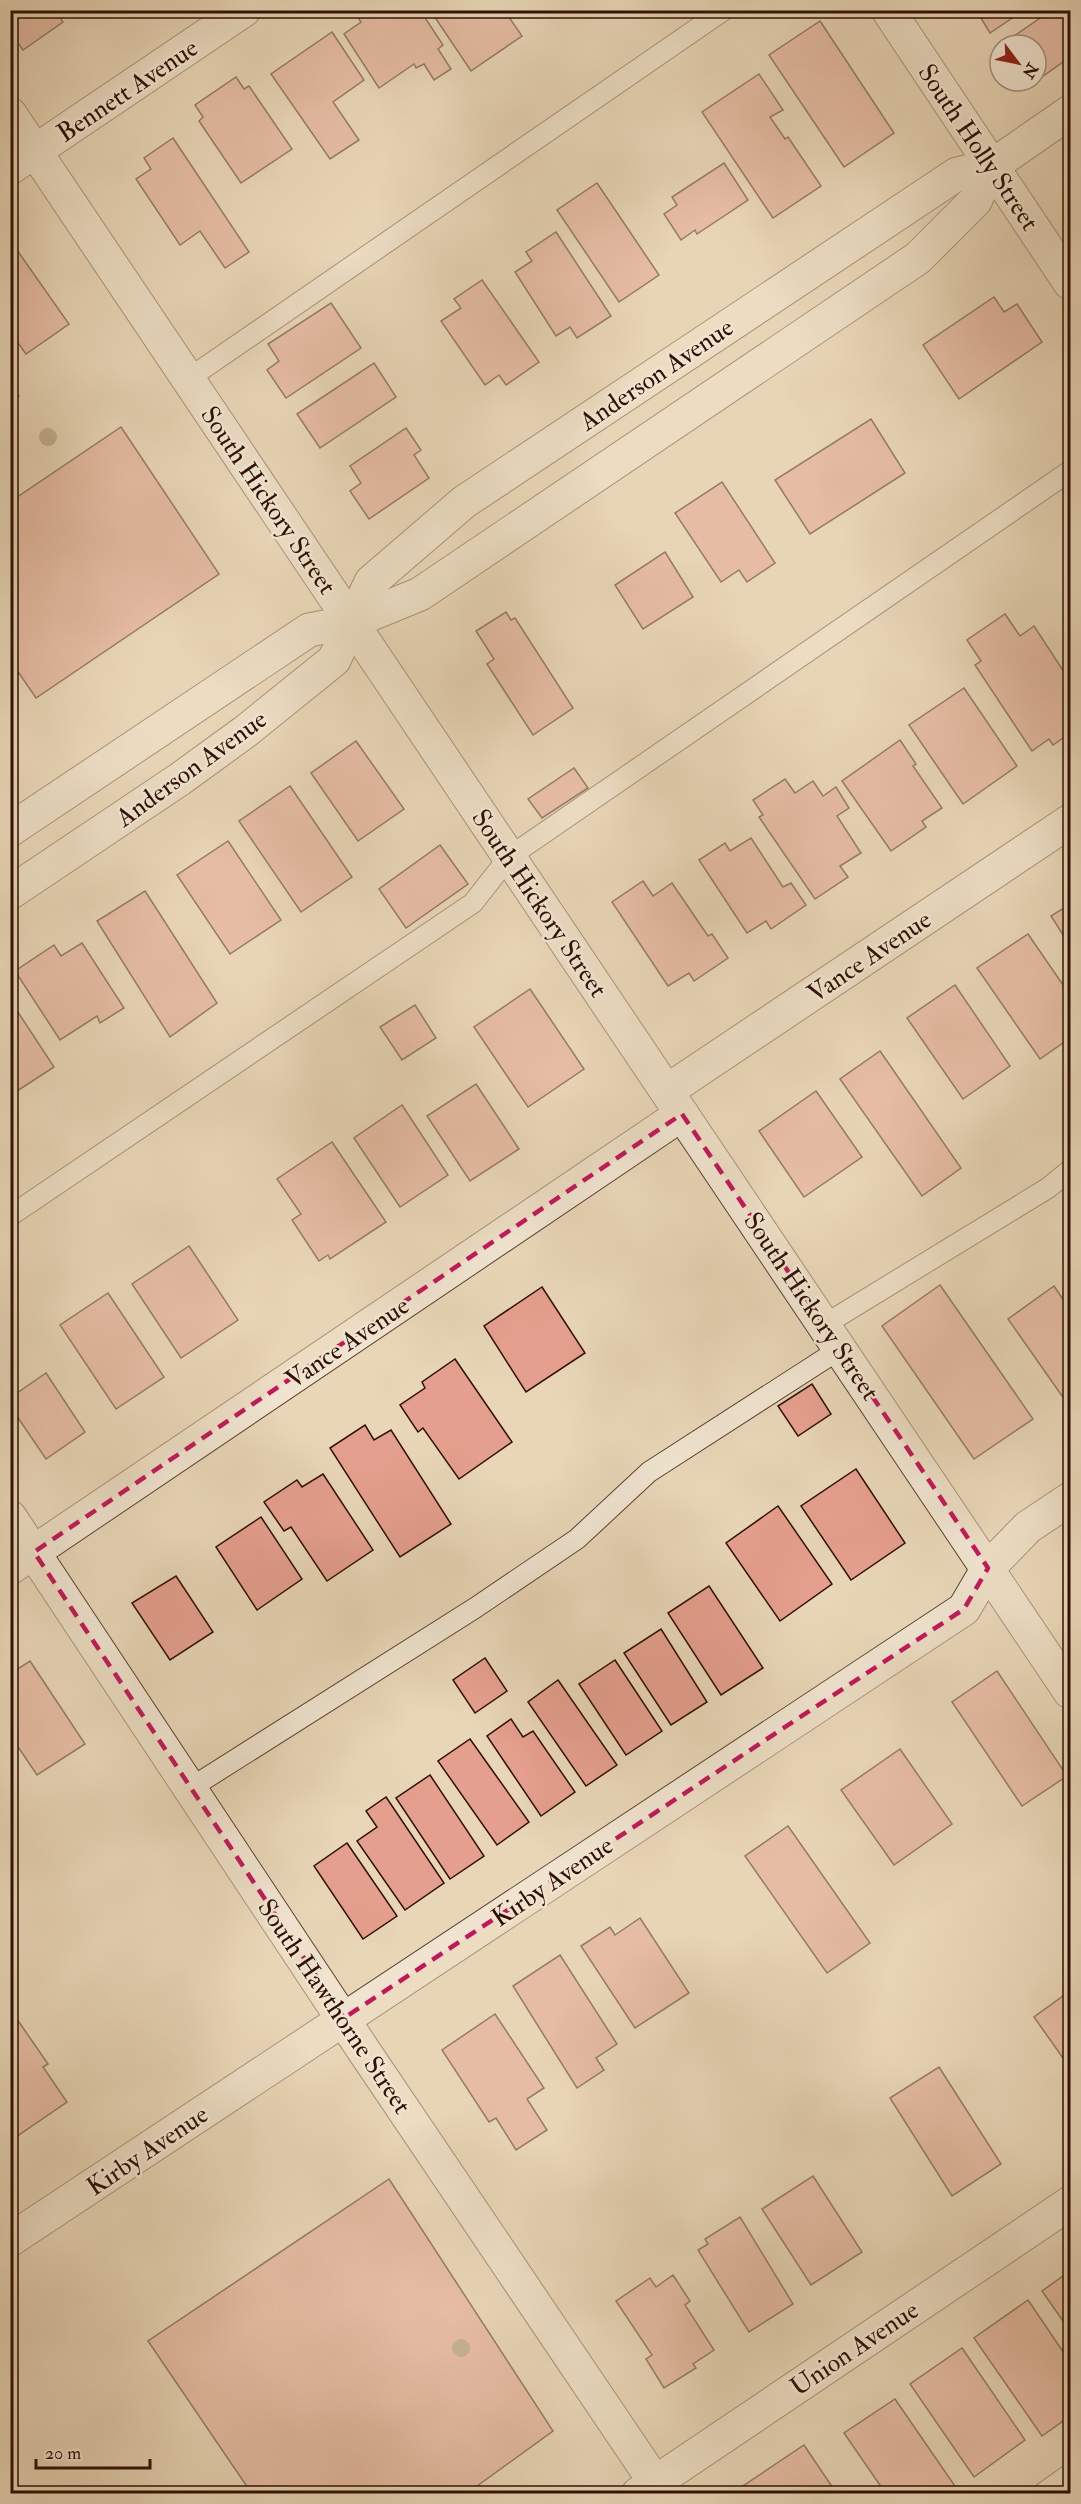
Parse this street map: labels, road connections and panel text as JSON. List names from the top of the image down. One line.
{"streets":{"street":["Bennett Avenue","South Holly Street","Anderson Avenue","South Hickory Street","Vance Avenue","Kirby Avenue","South Hawthorne Street","Union Avenue"]},"crossings":[["Bennett Avenue","South Hickory Street"],["South Holly Street","Anderson Avenue"],["Anderson Avenue","South Hickory Street"],["South Hickory Street","Vance Avenue"],["South Hickory Street","Kirby Avenue"],["Vance Avenue","South Hawthorne Street"],["Kirby Avenue","South Hawthorne Street"],["South Hawthorne Street","Union Avenue"]],"scale_bar":"20 m","north":"bottom right"}
